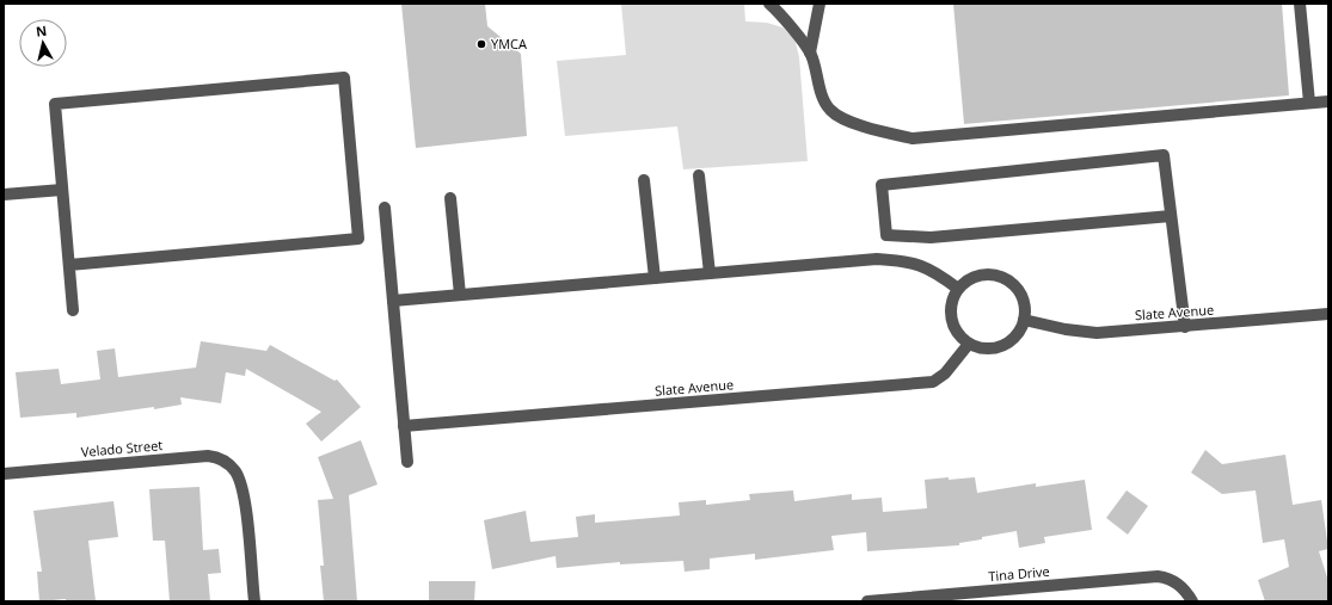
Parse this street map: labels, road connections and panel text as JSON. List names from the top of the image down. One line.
{"streets":{"street":["Slate Avenue","Velado Street","Tina Drive"]},"places":["YMCA"],"north":"top"}
